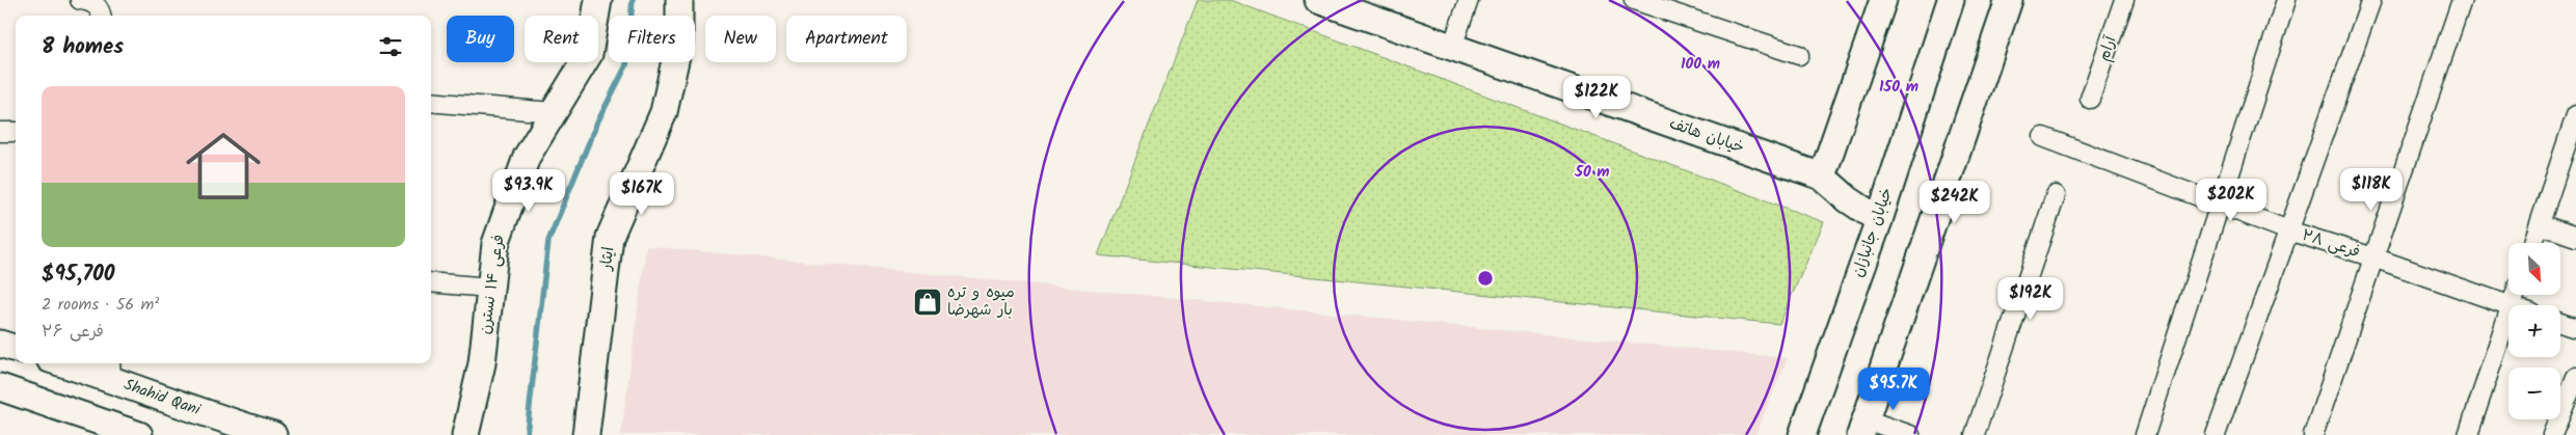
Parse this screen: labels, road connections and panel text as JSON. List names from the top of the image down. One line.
{"streets":{"street":["آرام","خیابان هاتف","خیابان جانبازان","فرعی ۲۸","ایثار","فرعی ۱۴ نسترن","Shahid Qani"]},"crossings":[["خیابان هاتف","خیابان جانبازان"]],"places":{"shop":["میوه و تره بار شهرضا"]},"north":"bottom right","page":{"chip":["Buy","Rent","Filters","New","Apartment"],"heading":"8 homes","price":["$122K","$118K","$93.9K","$167K","$202K","$242K","$192K","$95.7K"],"list":[{"name":"$95,700","note":"2 rooms · 56 m² · فرعی ۲۶"}],"map_buttons":["+","−"]},"rings":["100 m","150 m","50 m"]}
